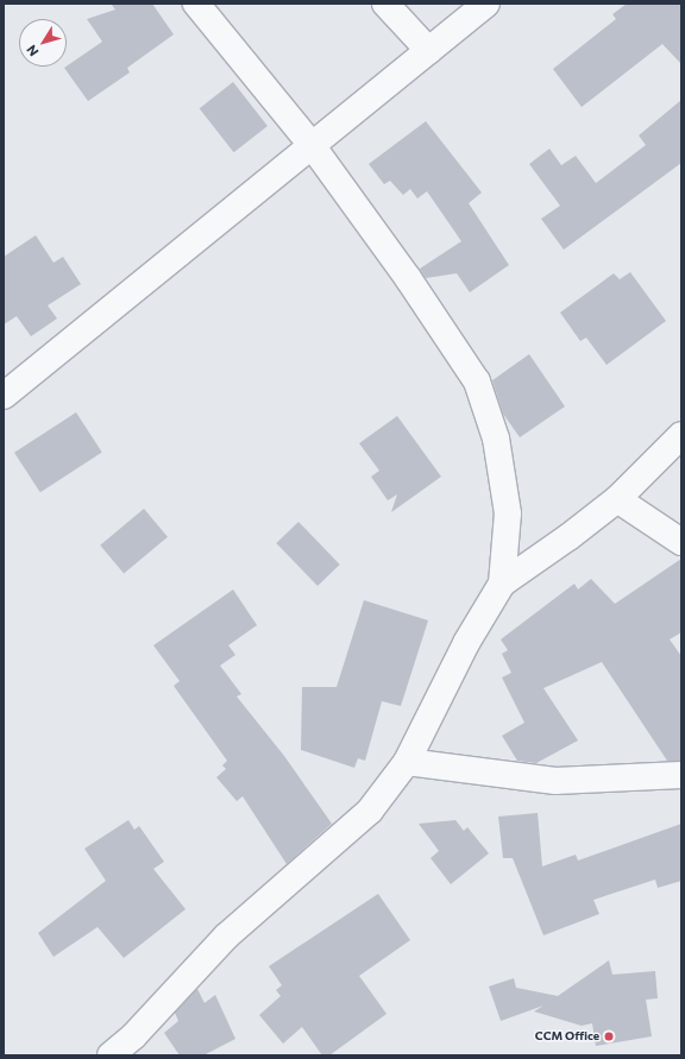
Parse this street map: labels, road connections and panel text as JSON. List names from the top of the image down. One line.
{"places":["CCM Office"],"north":"bottom left"}
